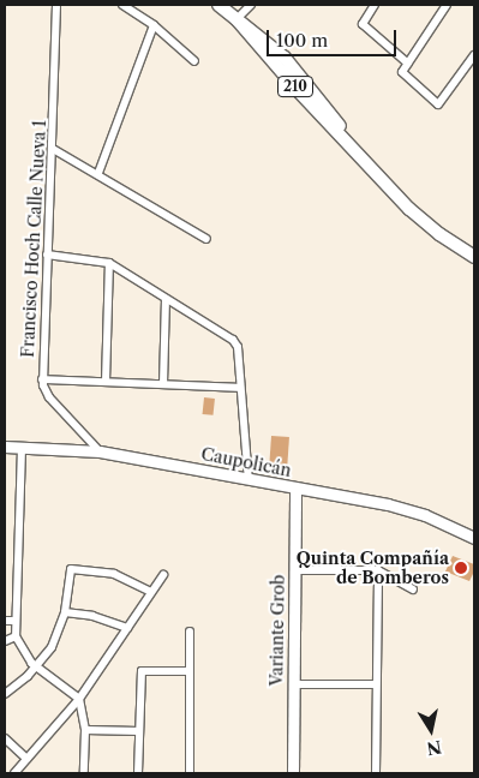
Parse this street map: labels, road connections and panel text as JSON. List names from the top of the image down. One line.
{"streets":{"main road":["210"],"street":["Francisco Hoch Calle Nueva 1","Caupolicán","Variante Grob"]},"crossings":[["Francisco Hoch Calle Nueva 1","Caupolicán"],["Caupolicán","Variante Grob"]],"places":["Quinta Compañía de Bomberos"],"scale_bar":"100 m","north":"bottom"}
